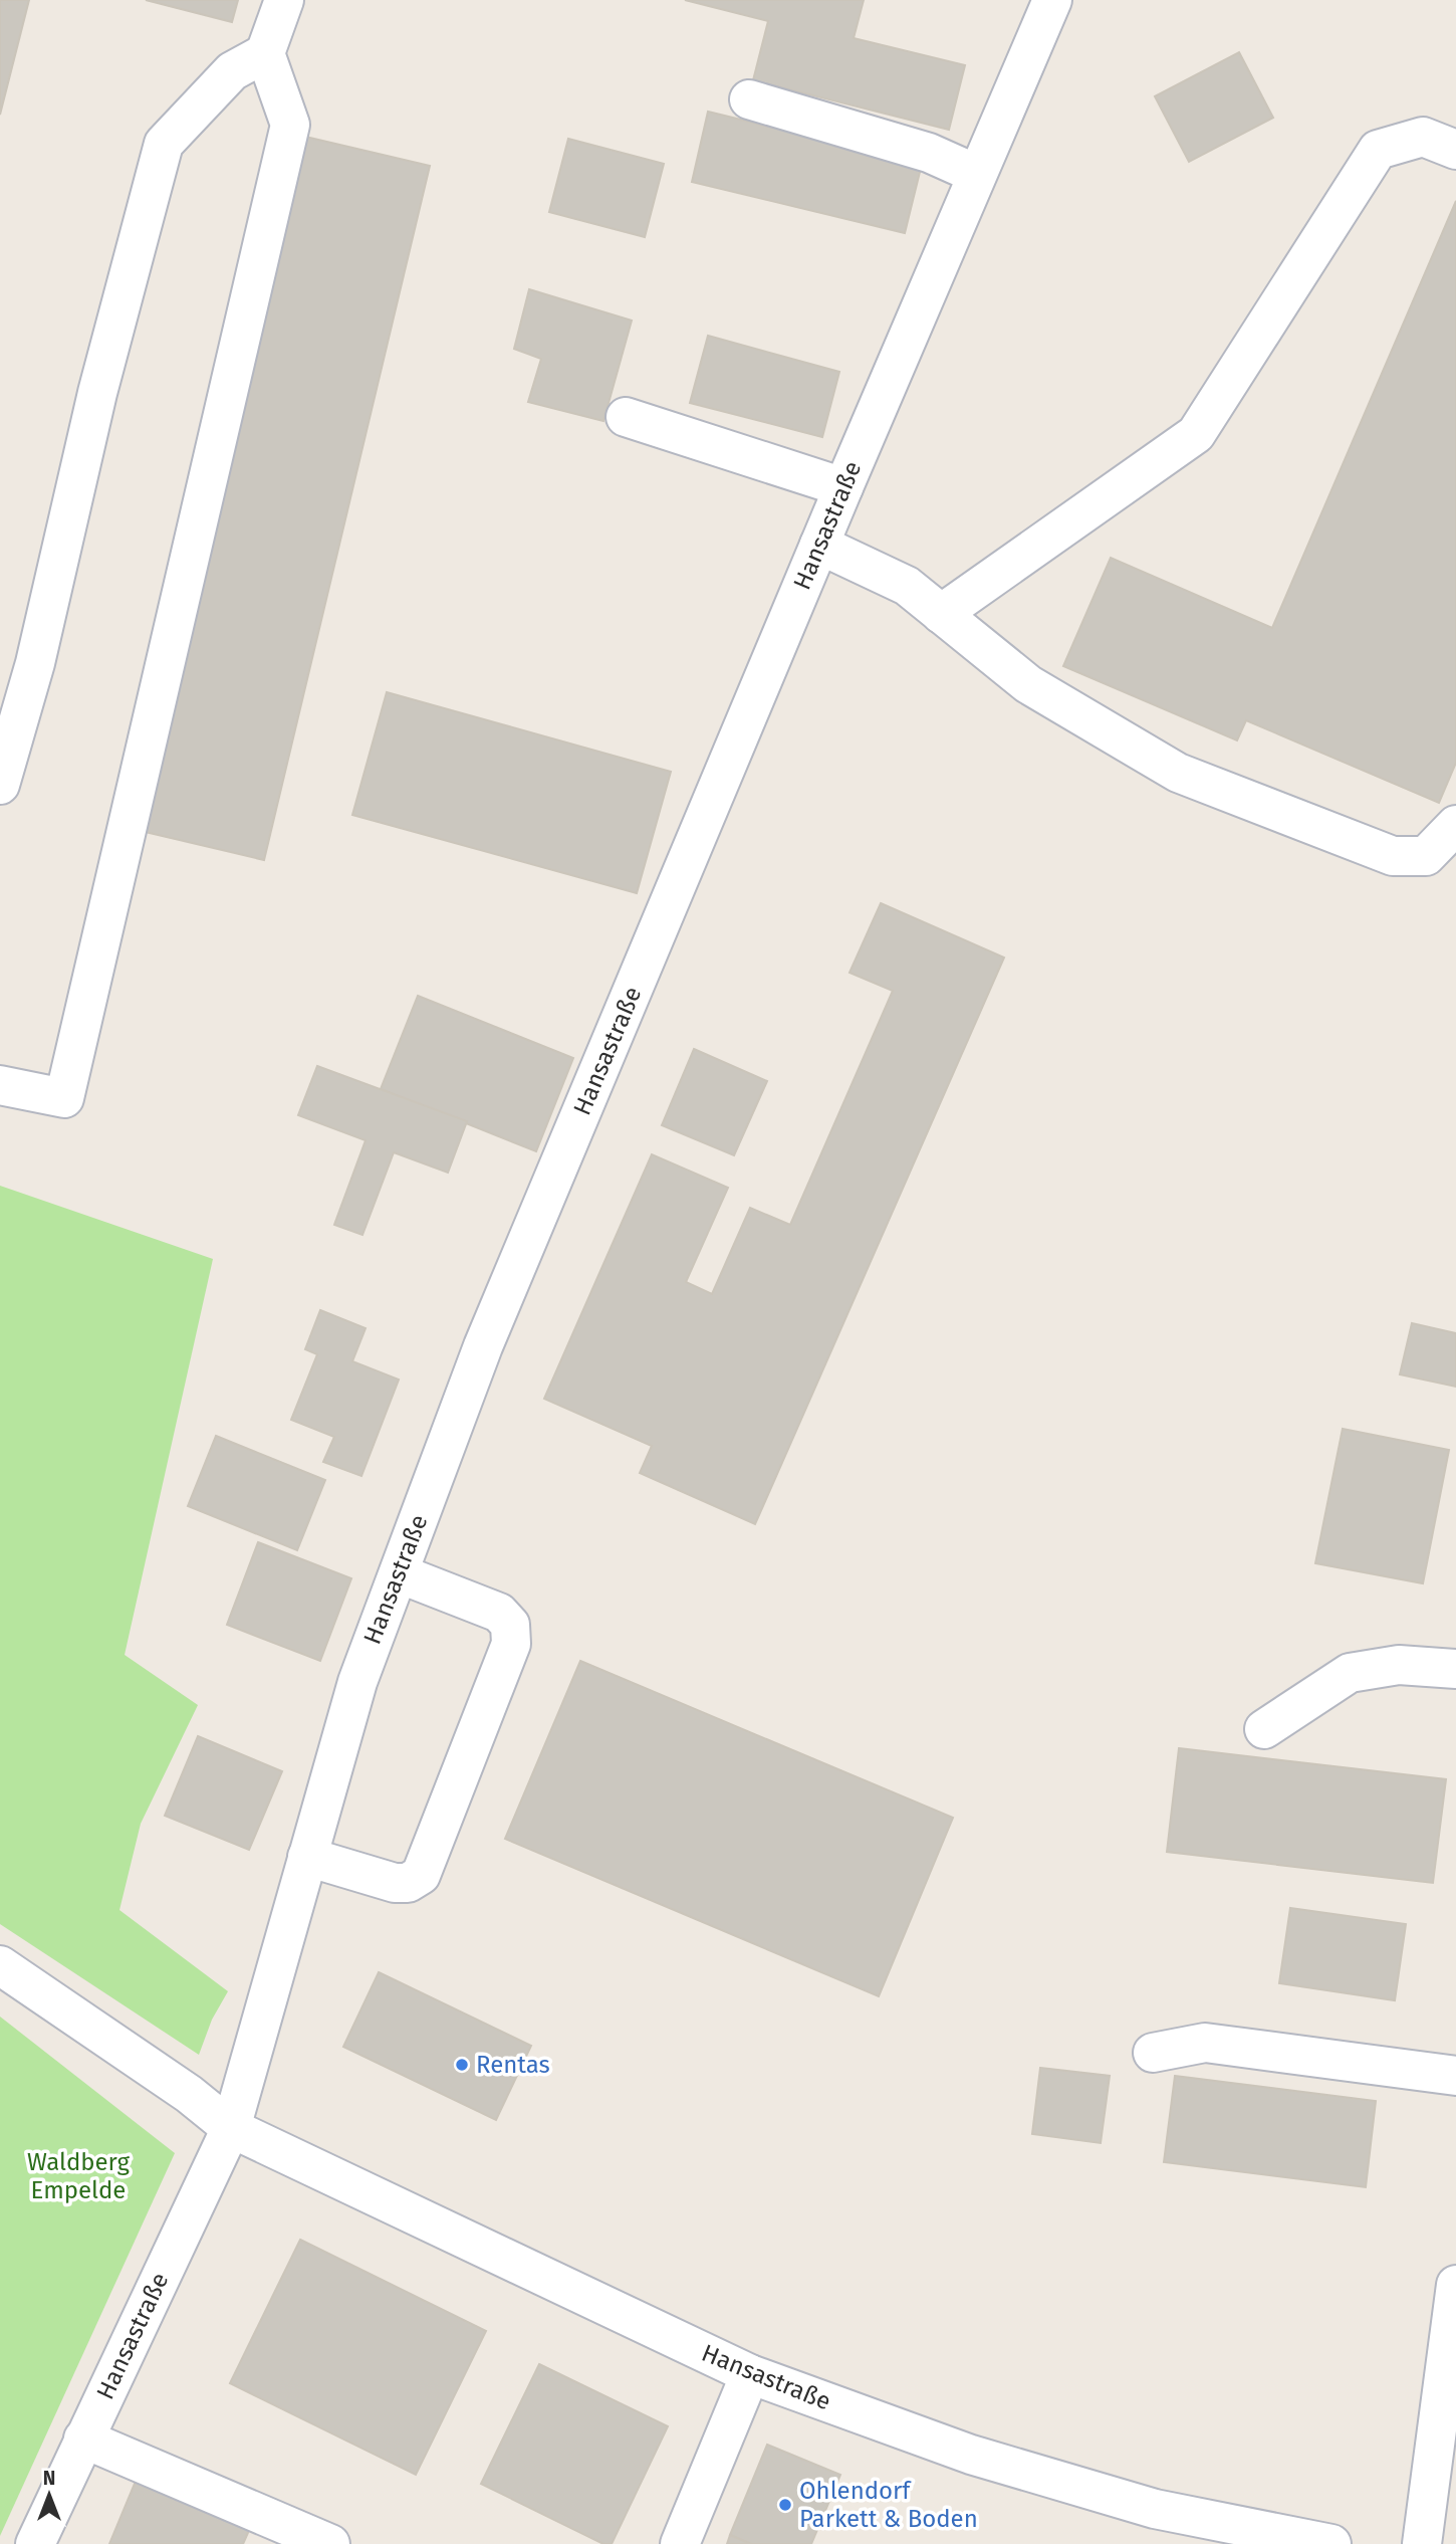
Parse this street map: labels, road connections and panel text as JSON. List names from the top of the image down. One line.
{"streets":{"street":["Hansastraße"]},"parks":["Waldberg Empelde"],"places":["Rentas","Ohlendorf Parkett & Boden"],"north":"top"}
